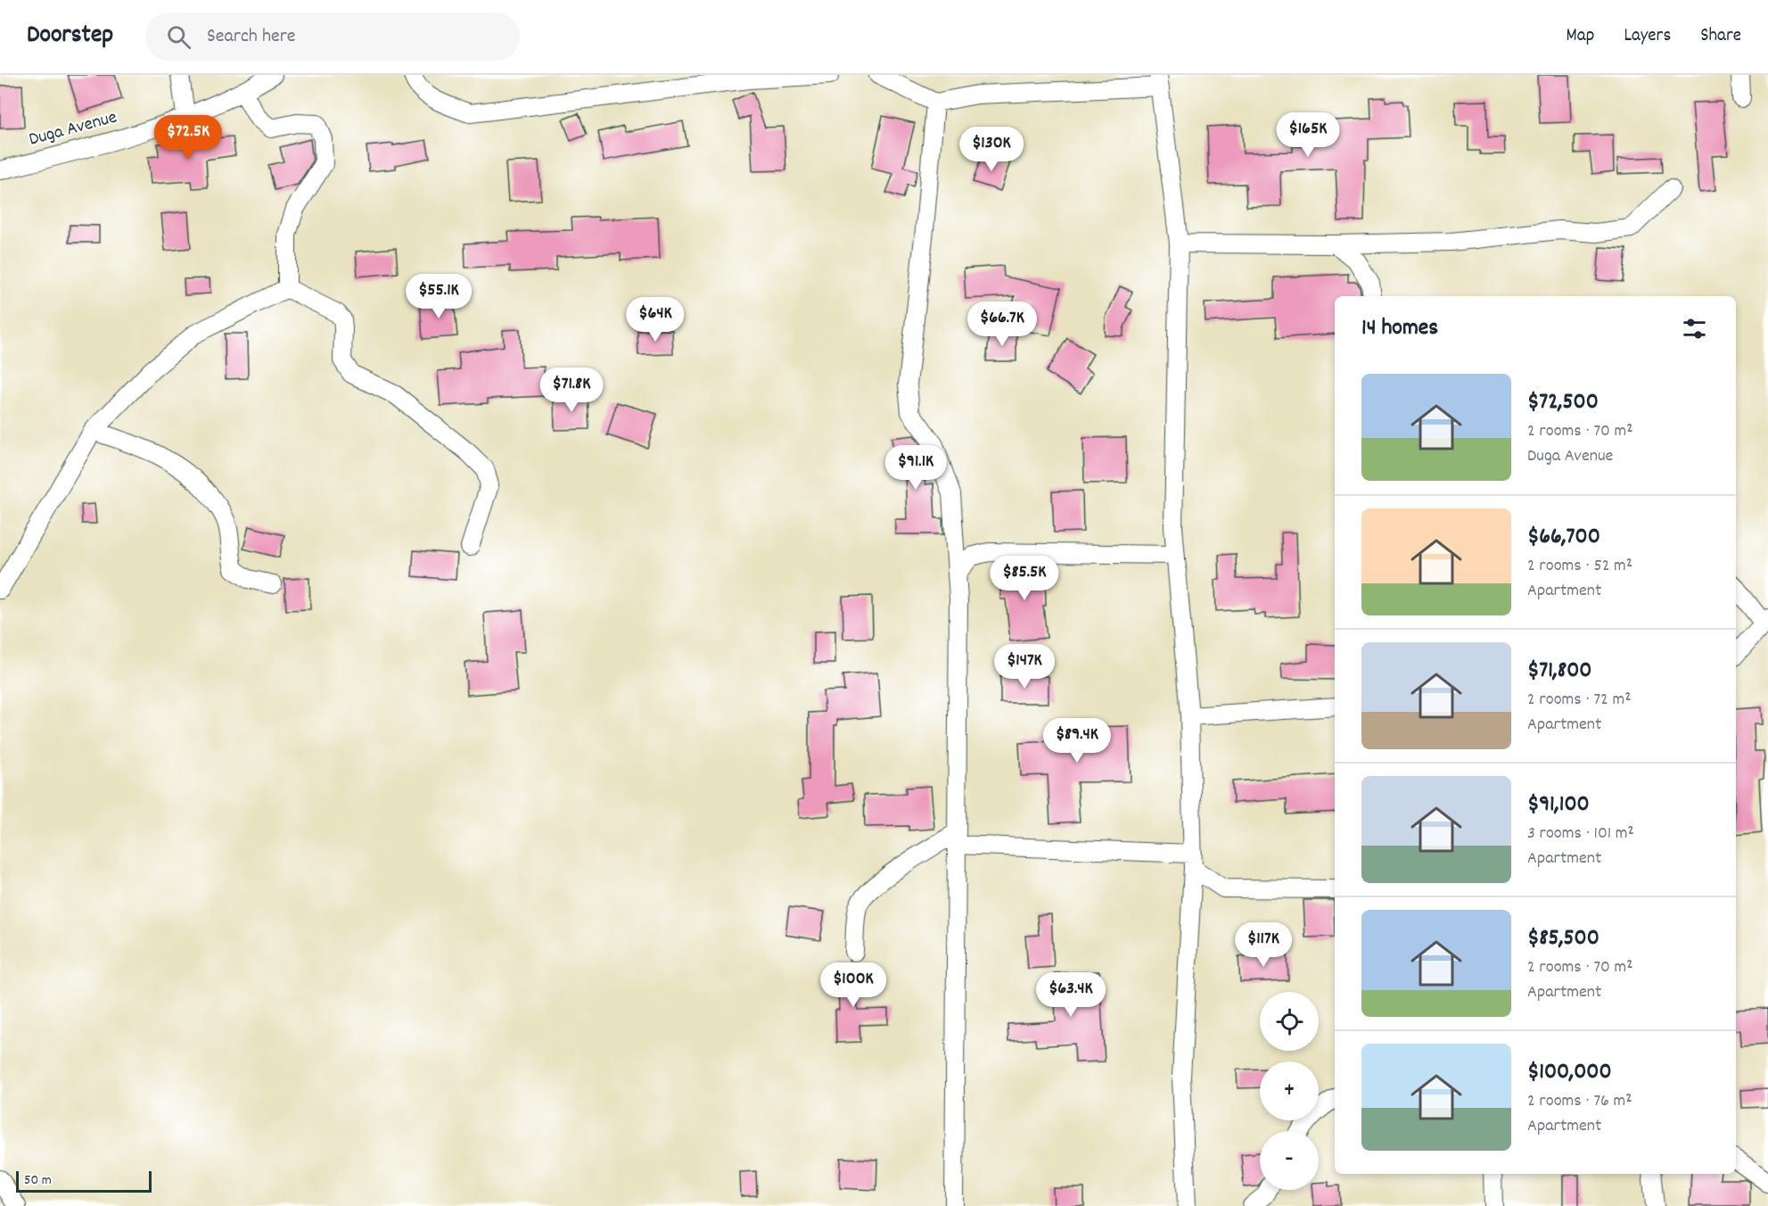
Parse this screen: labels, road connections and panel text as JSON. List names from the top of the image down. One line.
{"streets":{"street":["Duga Avenue"]},"scale_bar":"50 m","page":{"header":"Doorstep","search":"Search here","nav":["Map","Layers","Share"],"price":["$165K","$72.5K","$130K","$55.1K","$64K","$66.7K","$71.8K","$91.1K","$85.5K","$147K","$89.4K","$117K","$100K","$63.4K"],"heading":"14 homes","list":[{"name":"$72,500","note":"2 rooms · 70 m² · Duga Avenue"},{"name":"$66,700","note":"2 rooms · 52 m² · Apartment"},{"name":"$71,800","note":"2 rooms · 72 m² · Apartment"},{"name":"$91,100","note":"3 rooms · 101 m² · Apartment"},{"name":"$85,500","note":"2 rooms · 70 m² · Apartment"},{"name":"$100,000","note":"2 rooms · 76 m² · Apartment"}],"map_buttons":["+","−"],"scale":"50 m"}}
